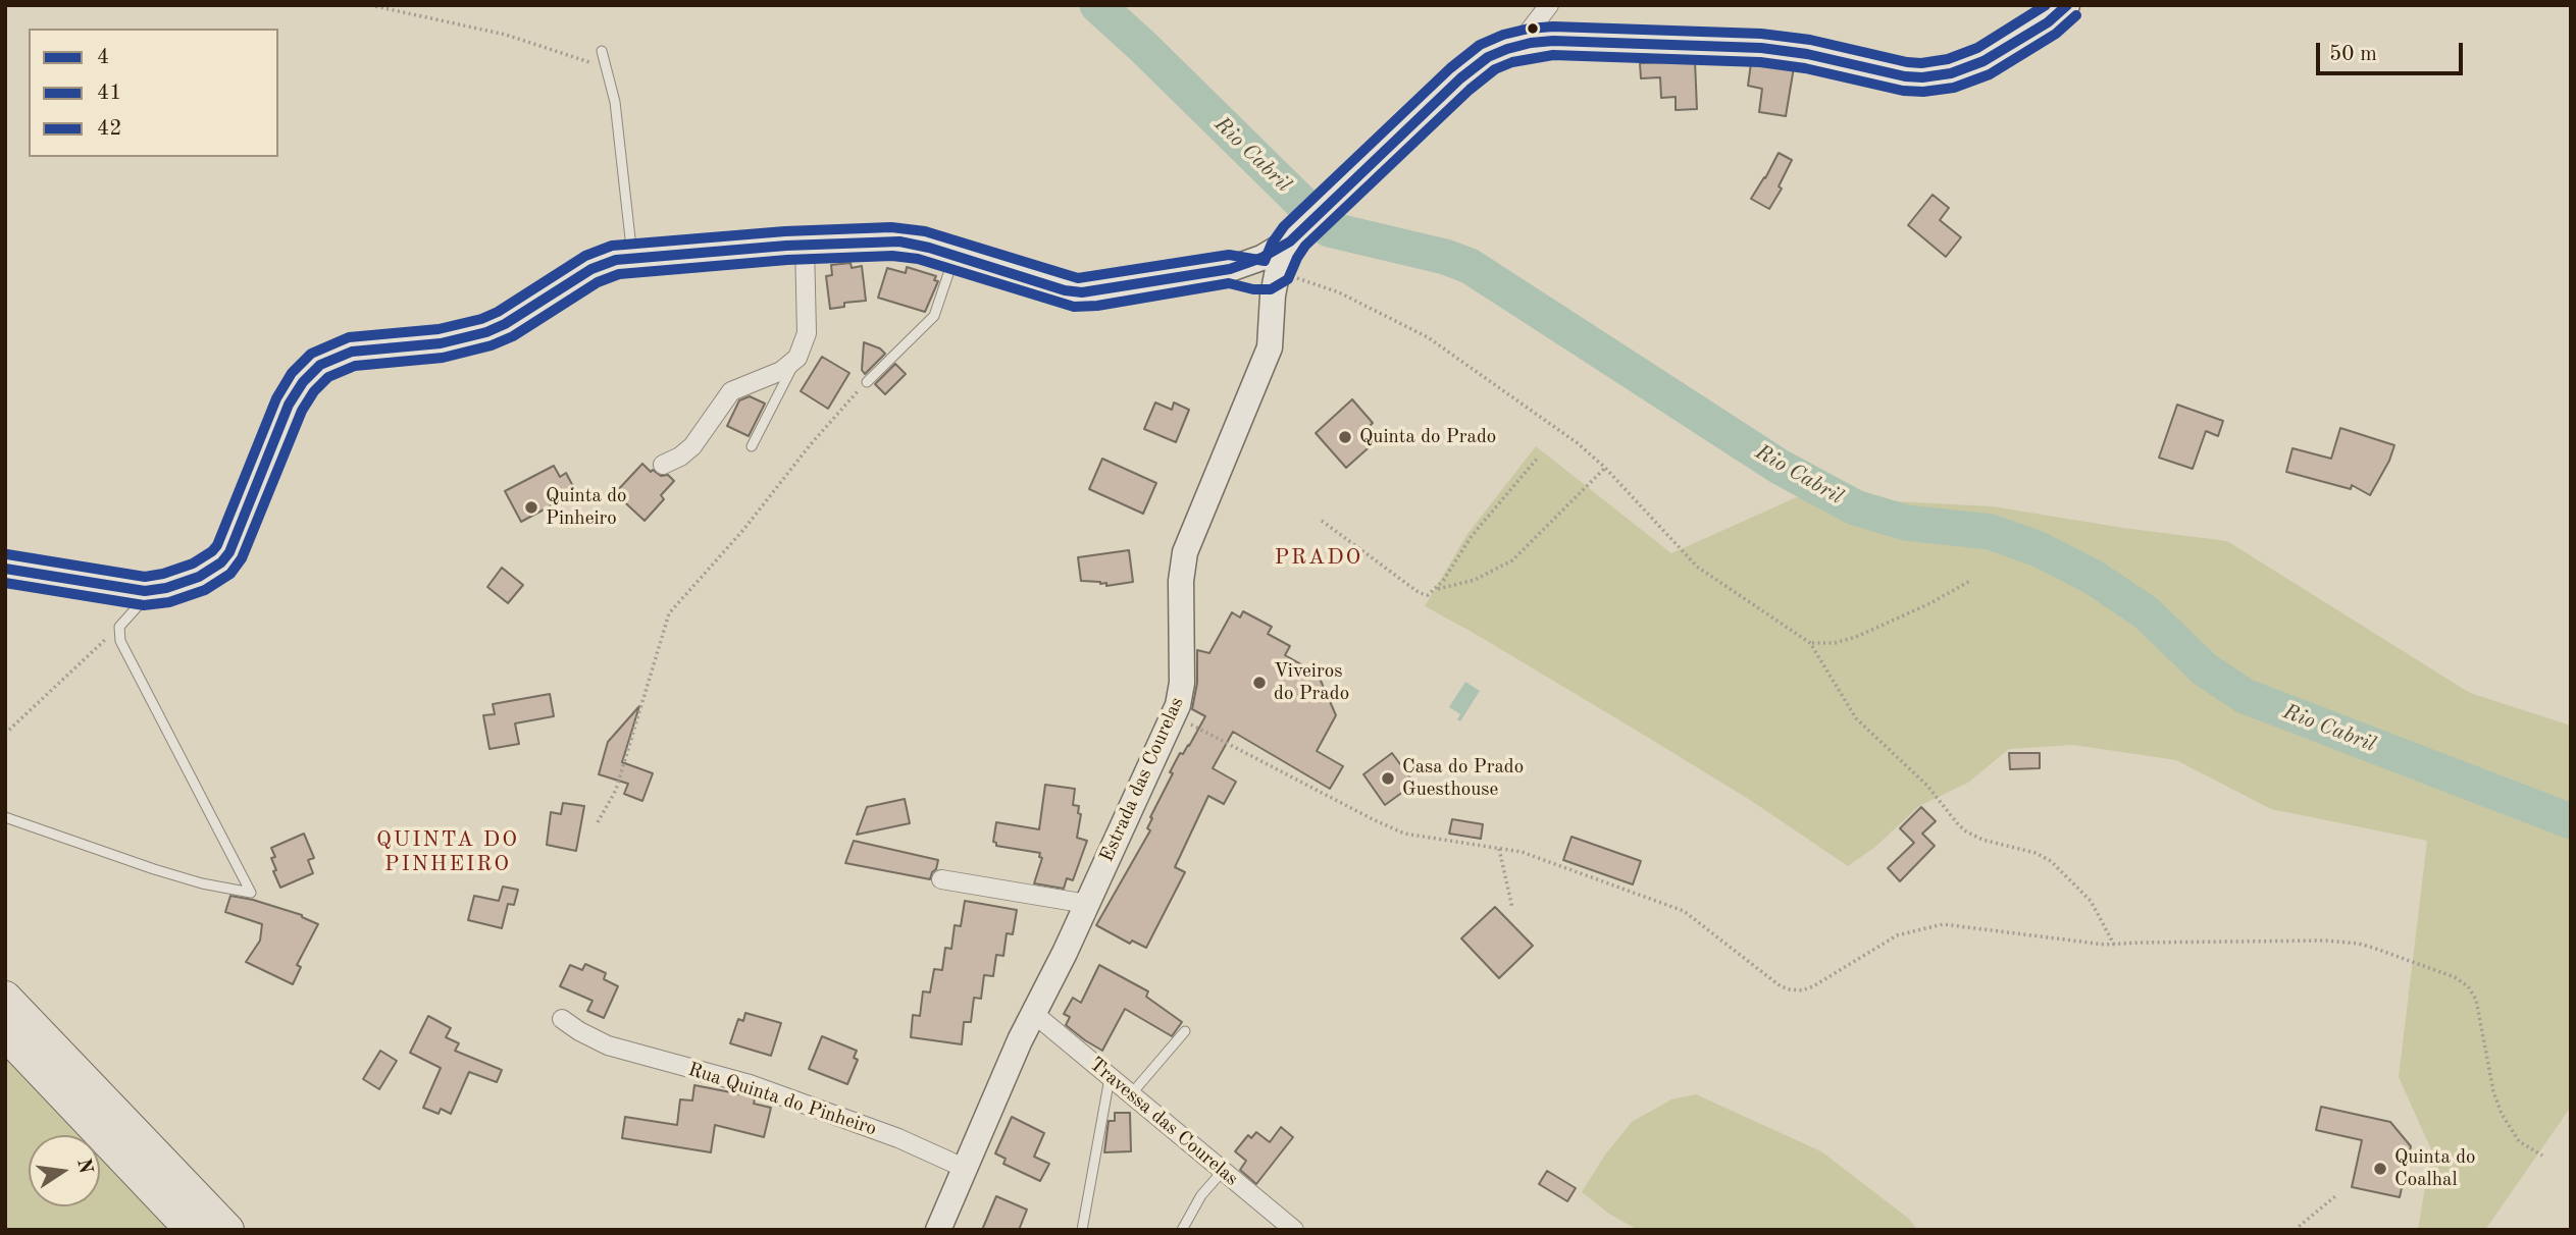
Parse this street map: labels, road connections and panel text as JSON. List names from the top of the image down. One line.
{"streets":{"main road":["Estrada das Courelas"],"street":["Rua Quinta do Pinheiro","Travessa das Courelas"]},"crossings":[["Estrada das Courelas","Rua Quinta do Pinheiro"],["Estrada das Courelas","Travessa das Courelas"]],"districts":["PRADO","QUINTA DO PINHEIRO"],"water":["Rio Cabril"],"places":["Quinta do Prado","Quinta do Pinheiro","Viveiros do Prado","Casa do Prado Guesthouse","Quinta do Coalhal"],"lines":["transit line 4","transit line 42","transit line 41"],"legend":["4","41","42"],"scale_bar":"50 m","north":"right"}
